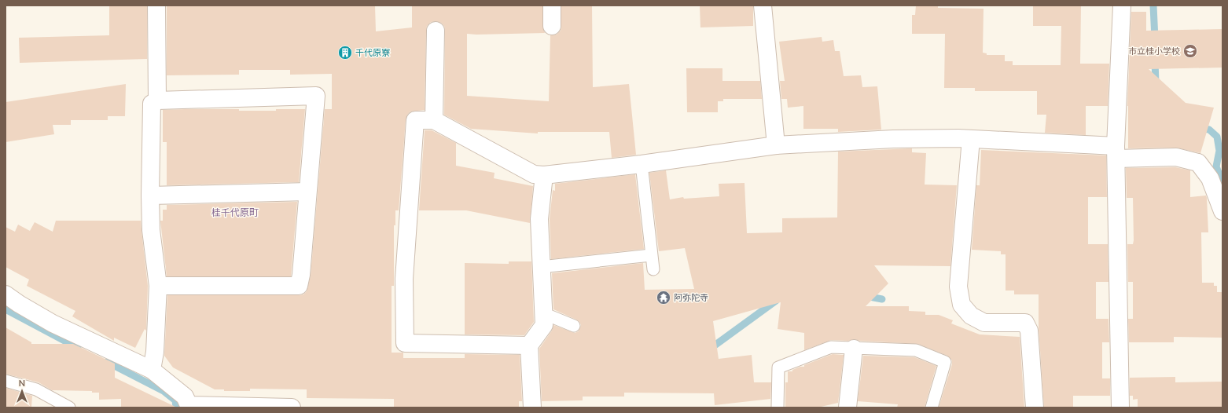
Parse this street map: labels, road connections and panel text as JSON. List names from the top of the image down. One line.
{"districts":["桂千代原町"],"places":{"school or university":["市立桂小学校"],"building":["千代原寮"],"temple":["阿弥陀寺"]},"north":"top"}
